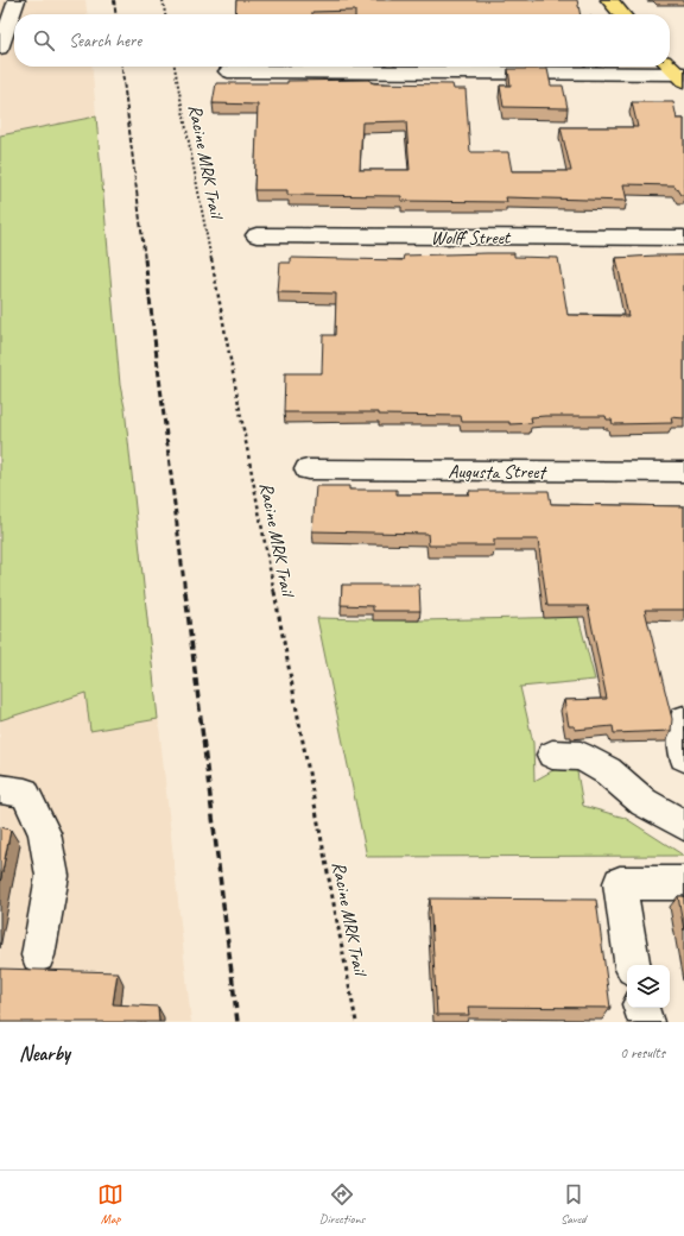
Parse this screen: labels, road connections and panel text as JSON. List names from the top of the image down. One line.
{"streets":{"street":["Wolff Street","Augusta Street"],"path":["Racine MRK Trail"]},"page":{"search":"Search here","heading":["Nearby","0 results"],"nav":["Map","Directions","Saved"]}}
